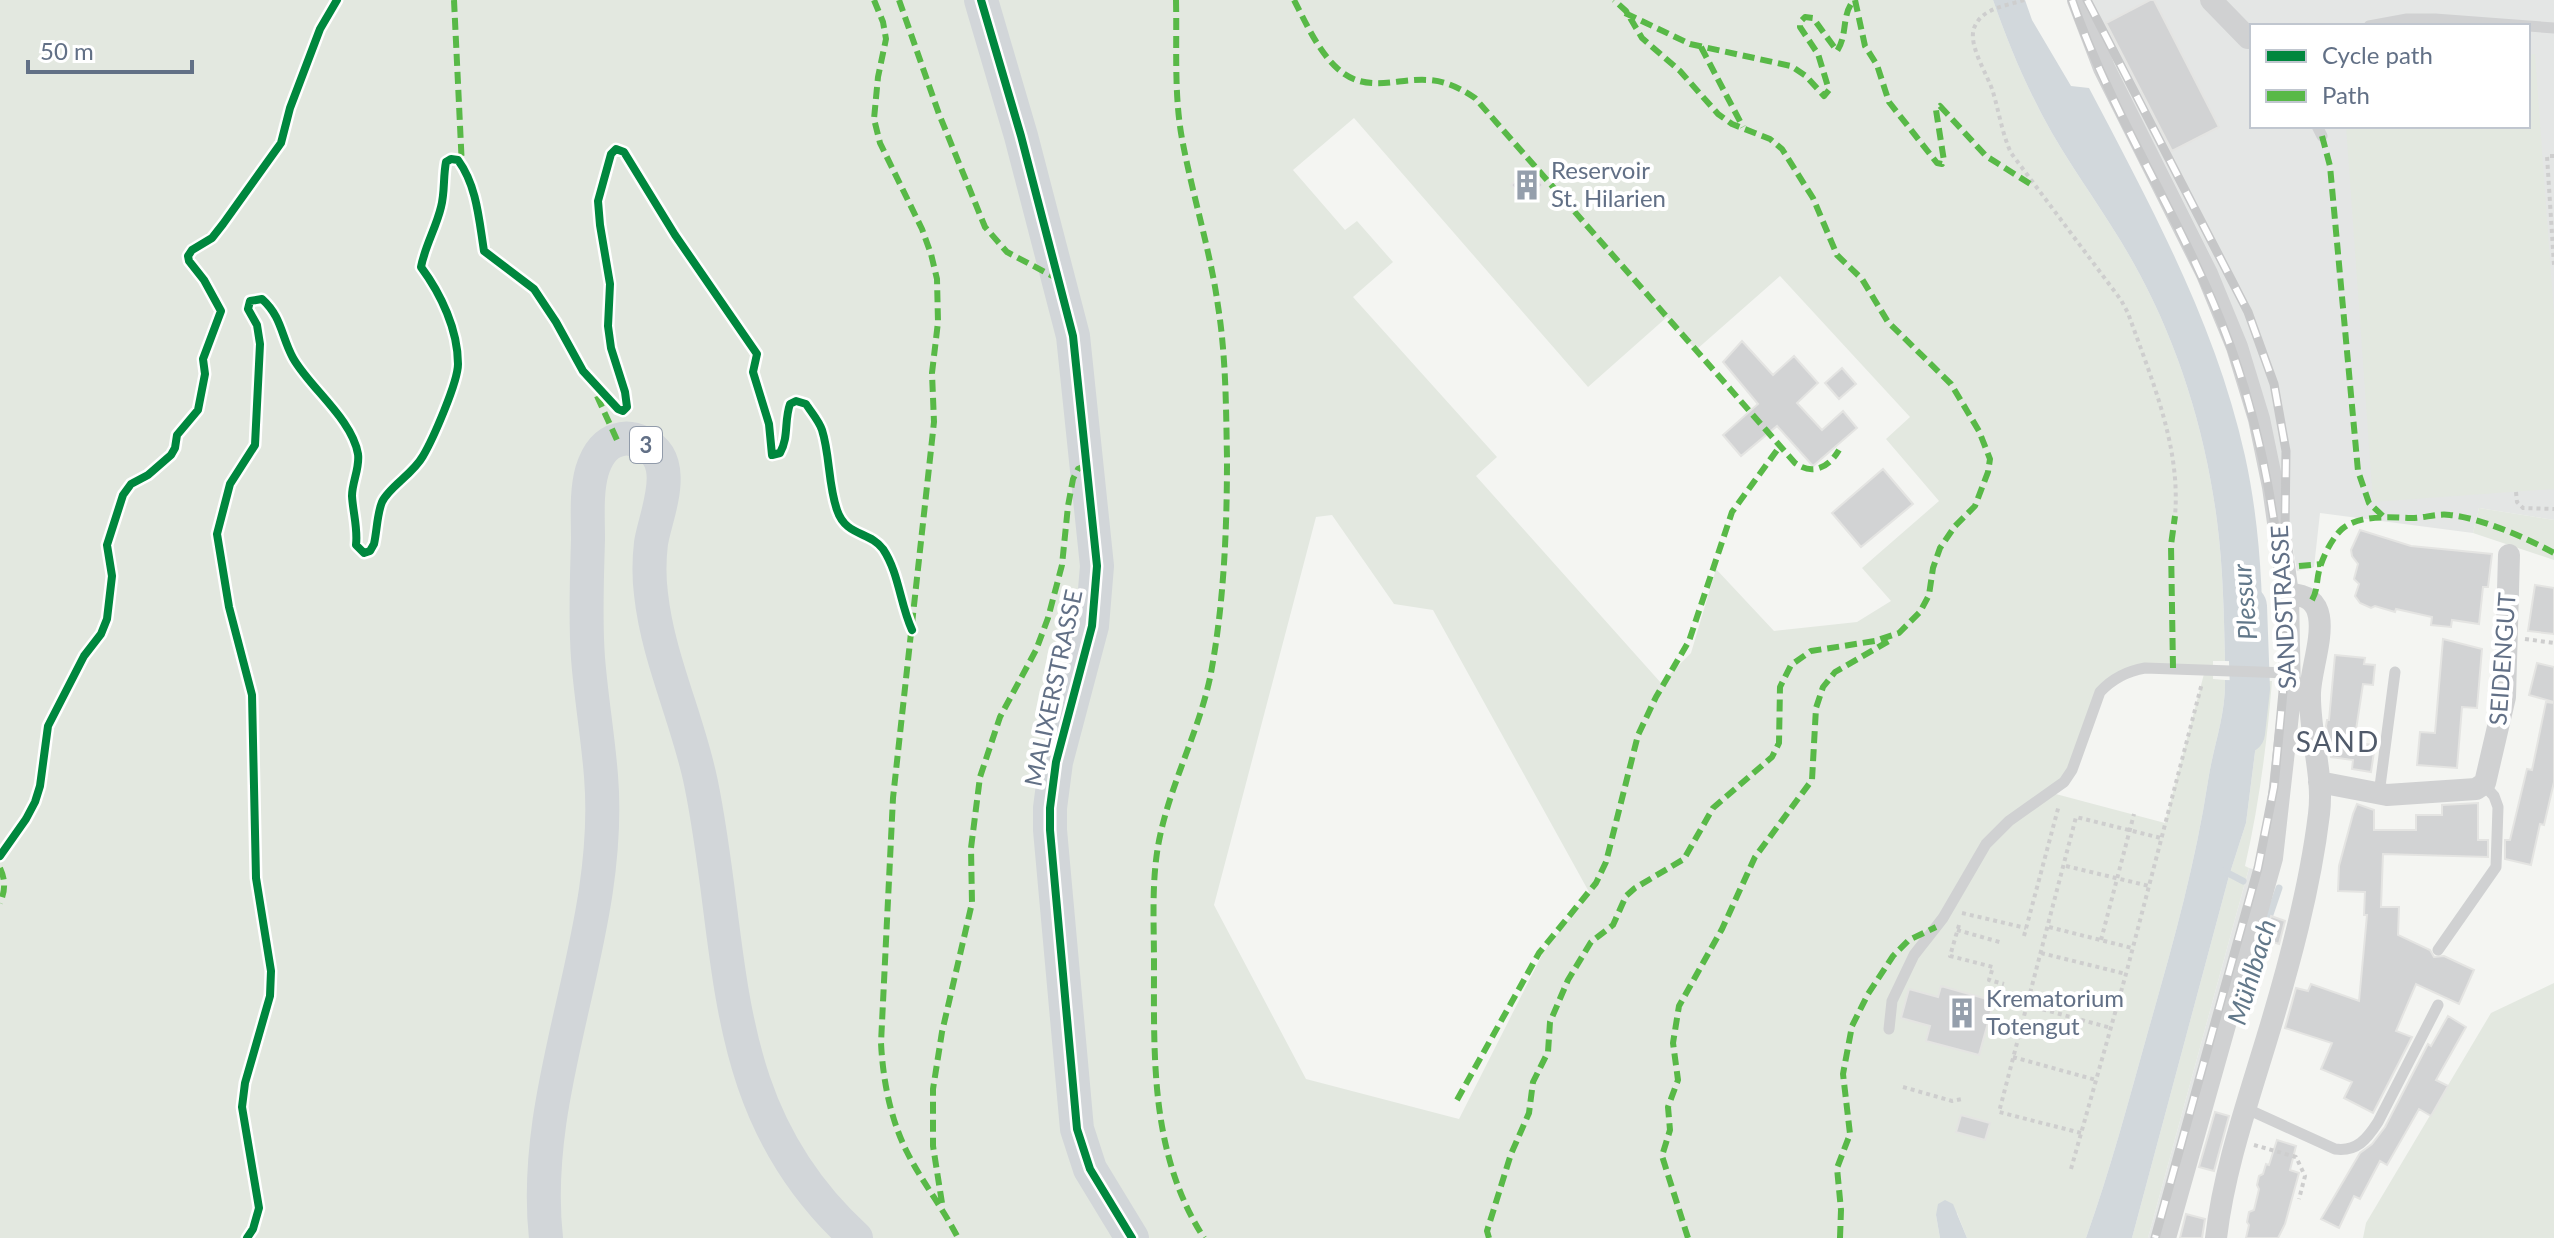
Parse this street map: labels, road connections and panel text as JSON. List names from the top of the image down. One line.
{"streets":{"main road":["3","MALIXERSTRASSE"],"street":["SANDSTRASSE","SEIDENGUT"]},"districts":["SAND"],"water":["Plessur","Mühlbach"],"places":{"building":["Reservoir St. Hilarien","Krematorium Totengut"]},"legend":["Cycle path","Path"],"scale_bar":"50 m"}
